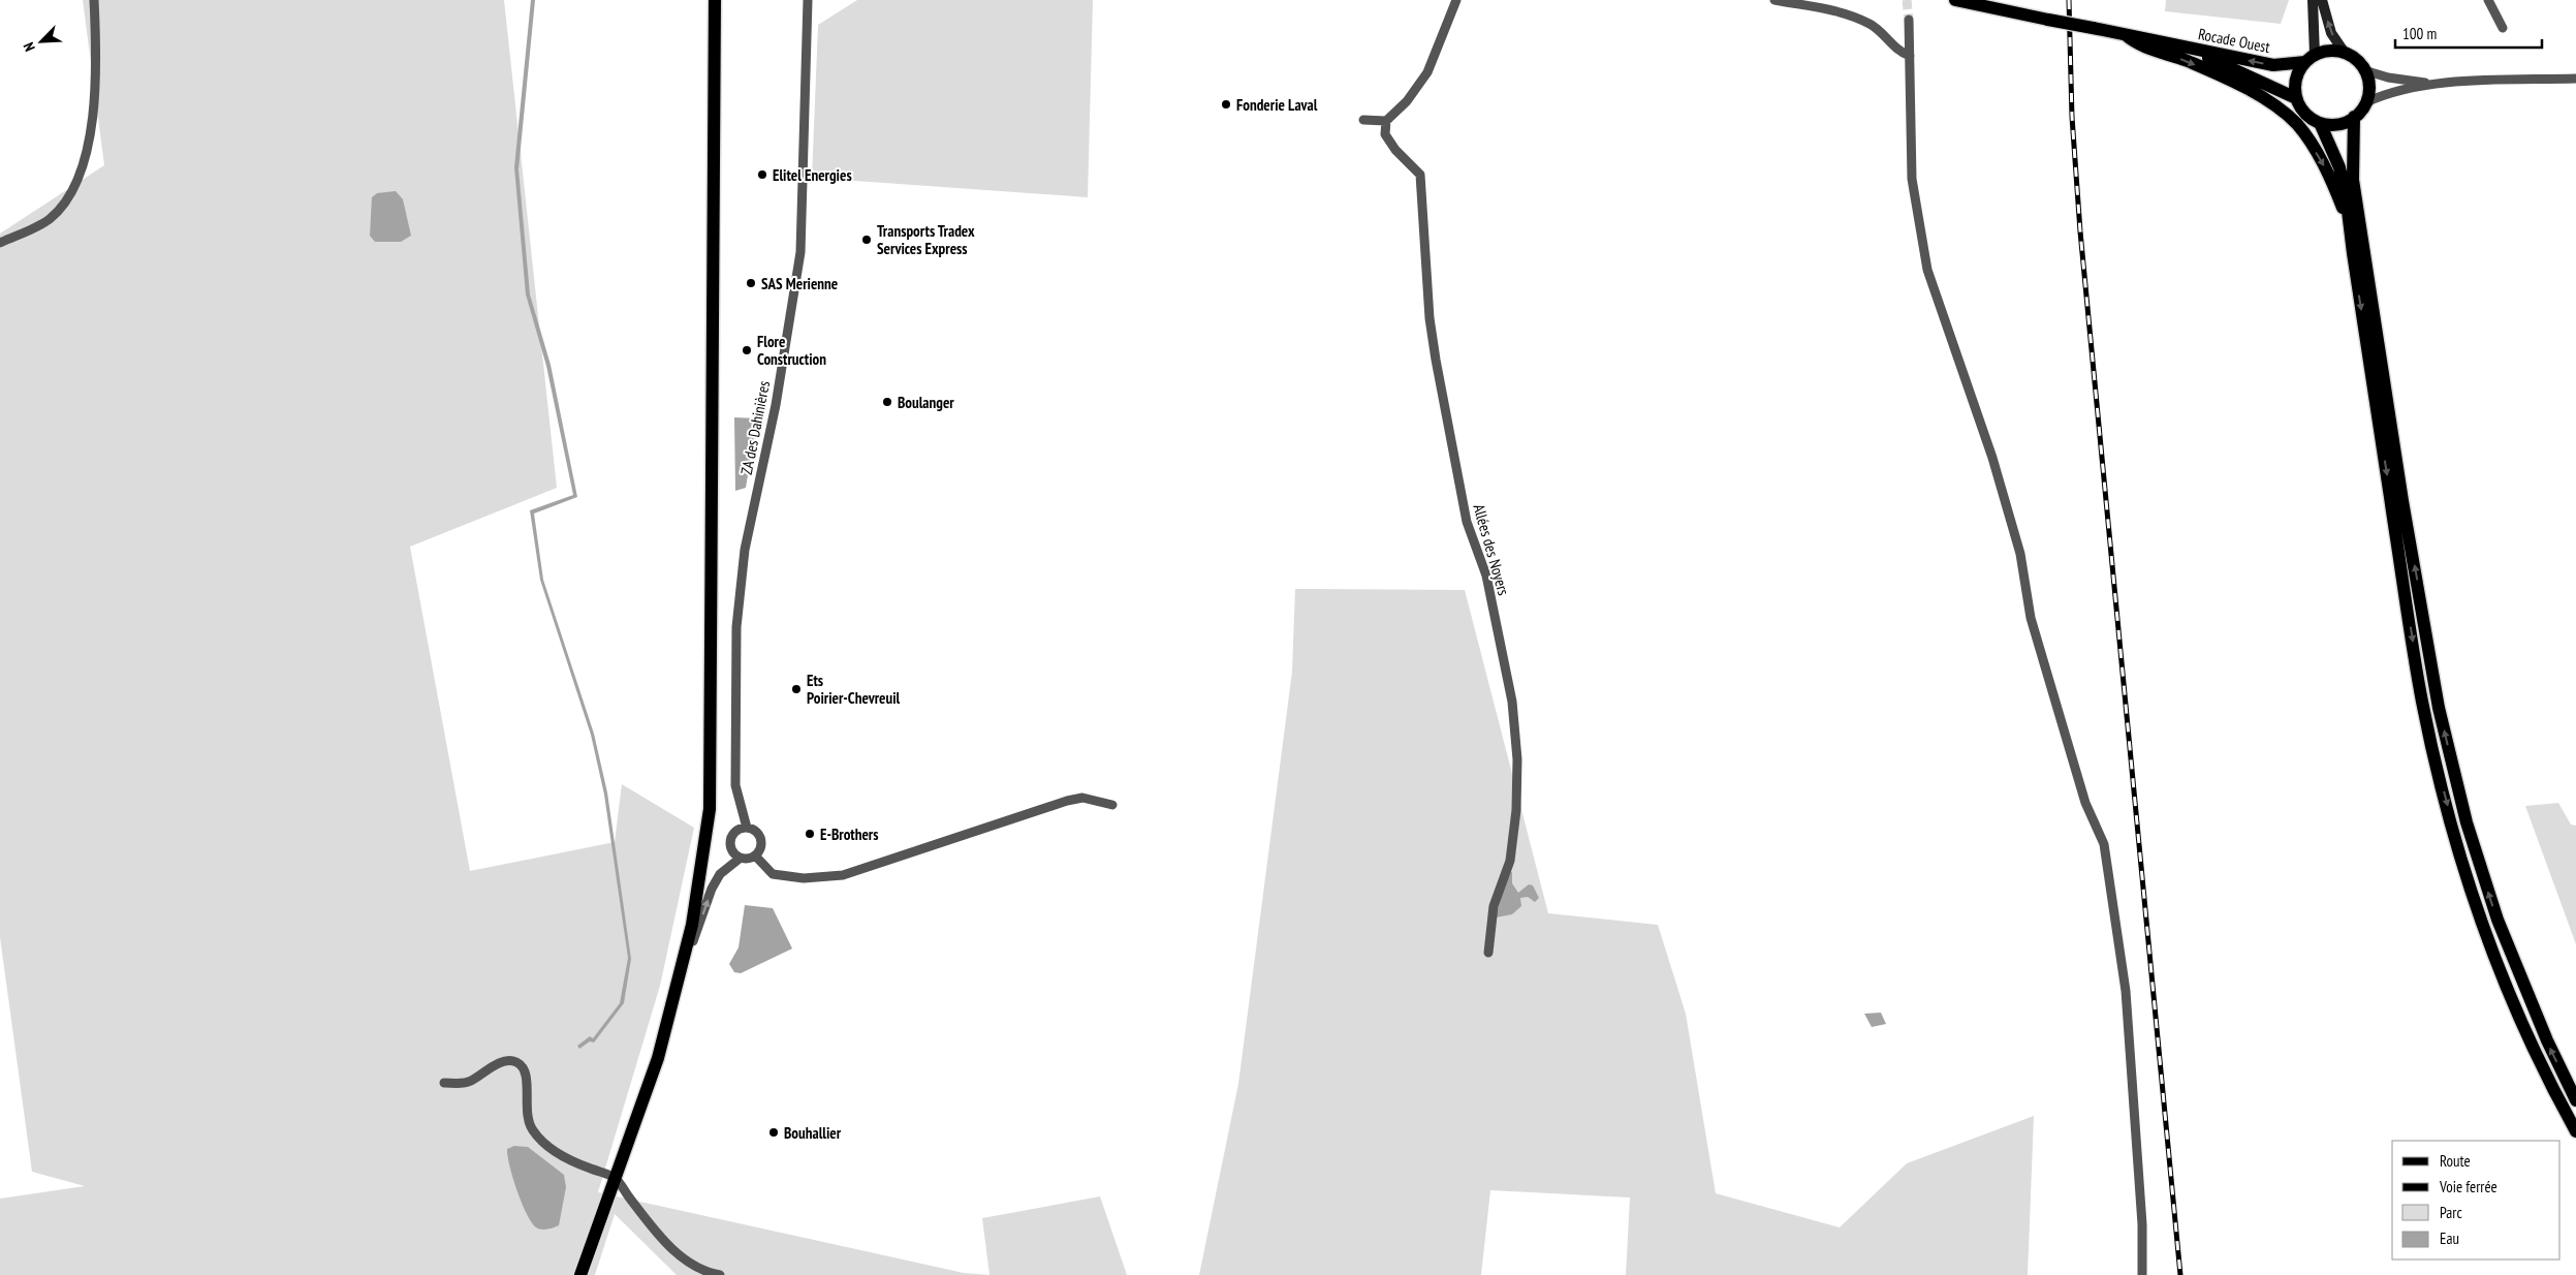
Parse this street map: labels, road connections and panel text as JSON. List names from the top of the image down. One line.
{"streets":{"main road":["Rocade Ouest"],"street":["ZA des Dahinières","Allées des Noyers"]},"places":["Fonderie Laval","Elitel Energies","Transports Tradex Services Express","SAS Merienne","Flore Construction","Boulanger","Ets Poirier-Chevreuil","E-Brothers","Bouhallier"],"legend":["Route","Voie ferrée","Parc","Eau"],"scale_bar":"100 m","north":"bottom left"}
